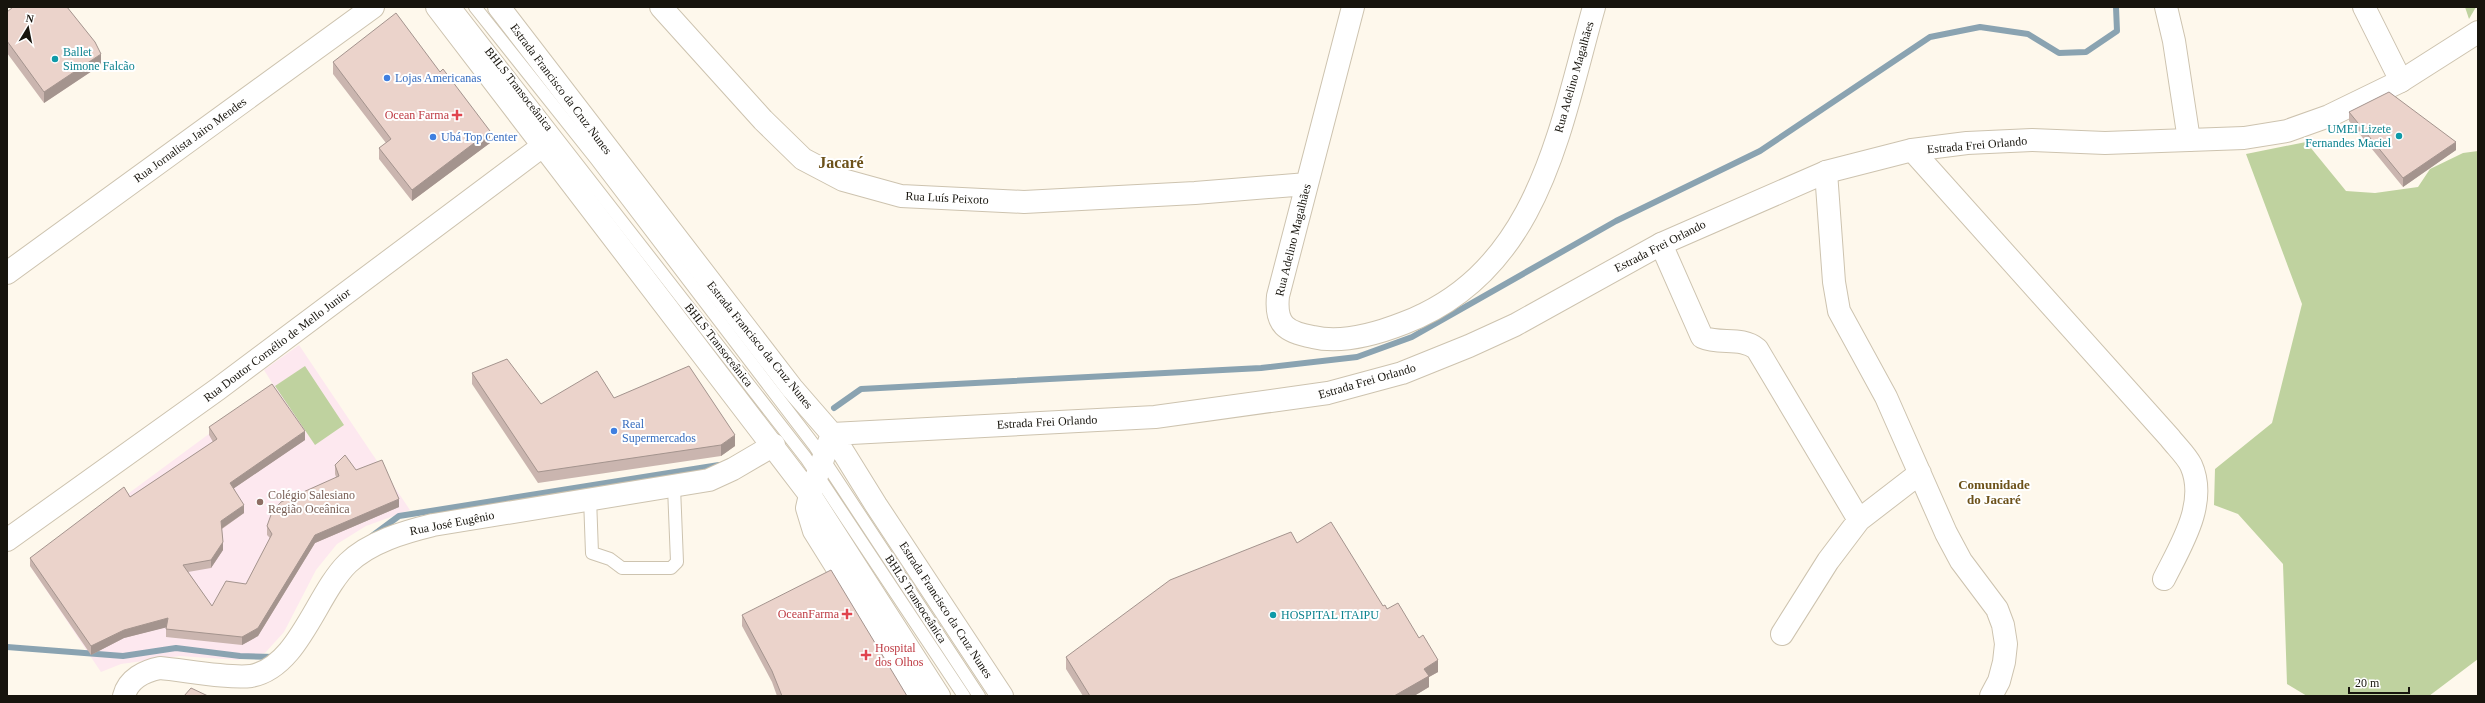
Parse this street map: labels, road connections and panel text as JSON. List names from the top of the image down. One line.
{"streets":{"street":["Rua Adelino Magalhães","Estrada Francisco da Cruz Nunes","Rua Jornalista Jairo Mendes","Estrada Frei Orlando","Rua Luís Peixoto","Rua Doutor Cornélio de Mello Junior","Rua José Eugênio"],"lane":["BHLS Transoceânica"]},"crossings":[["Rua Adelino Magalhães","Rua Luís Peixoto"],["Estrada Francisco da Cruz Nunes","Estrada Frei Orlando"]],"districts":["Jacaré","Comunidade do Jacaré"],"places":{"other":["Ballet Simone Falcão","Lojas Americanas","UMEI Lizete Fernandes Maciel","Ubá Top Center","Real Supermercados","Colégio Salesiano Região Oceânica","HOSPITAL ITAIPU"],"health":["Ocean Farma","OceanFarma","Hospital dos Olhos"]},"scale_bar":"20 m","north":"top"}
